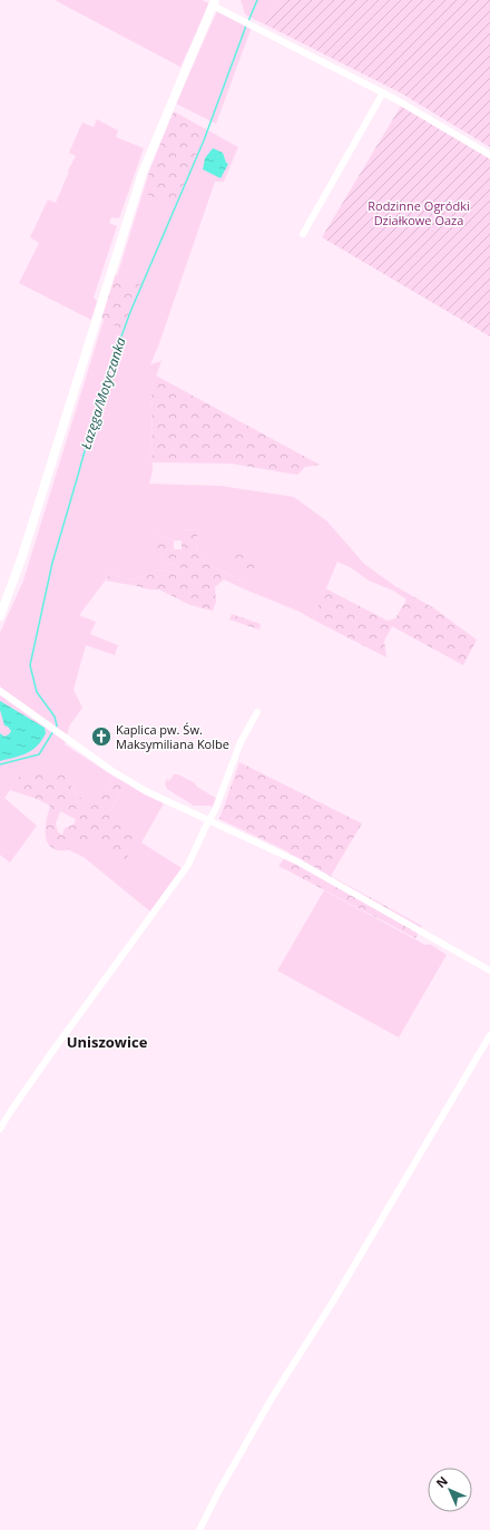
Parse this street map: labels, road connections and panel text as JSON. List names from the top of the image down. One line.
{"districts":["Uniszowice"],"water":["Łazęga/Motyczanka"],"parks":["Rodzinne Ogródki Działkowe Oaza"],"places":{"church":["Kaplica pw. Św. Maksymiliana Kolbe"]},"north":"top left"}
